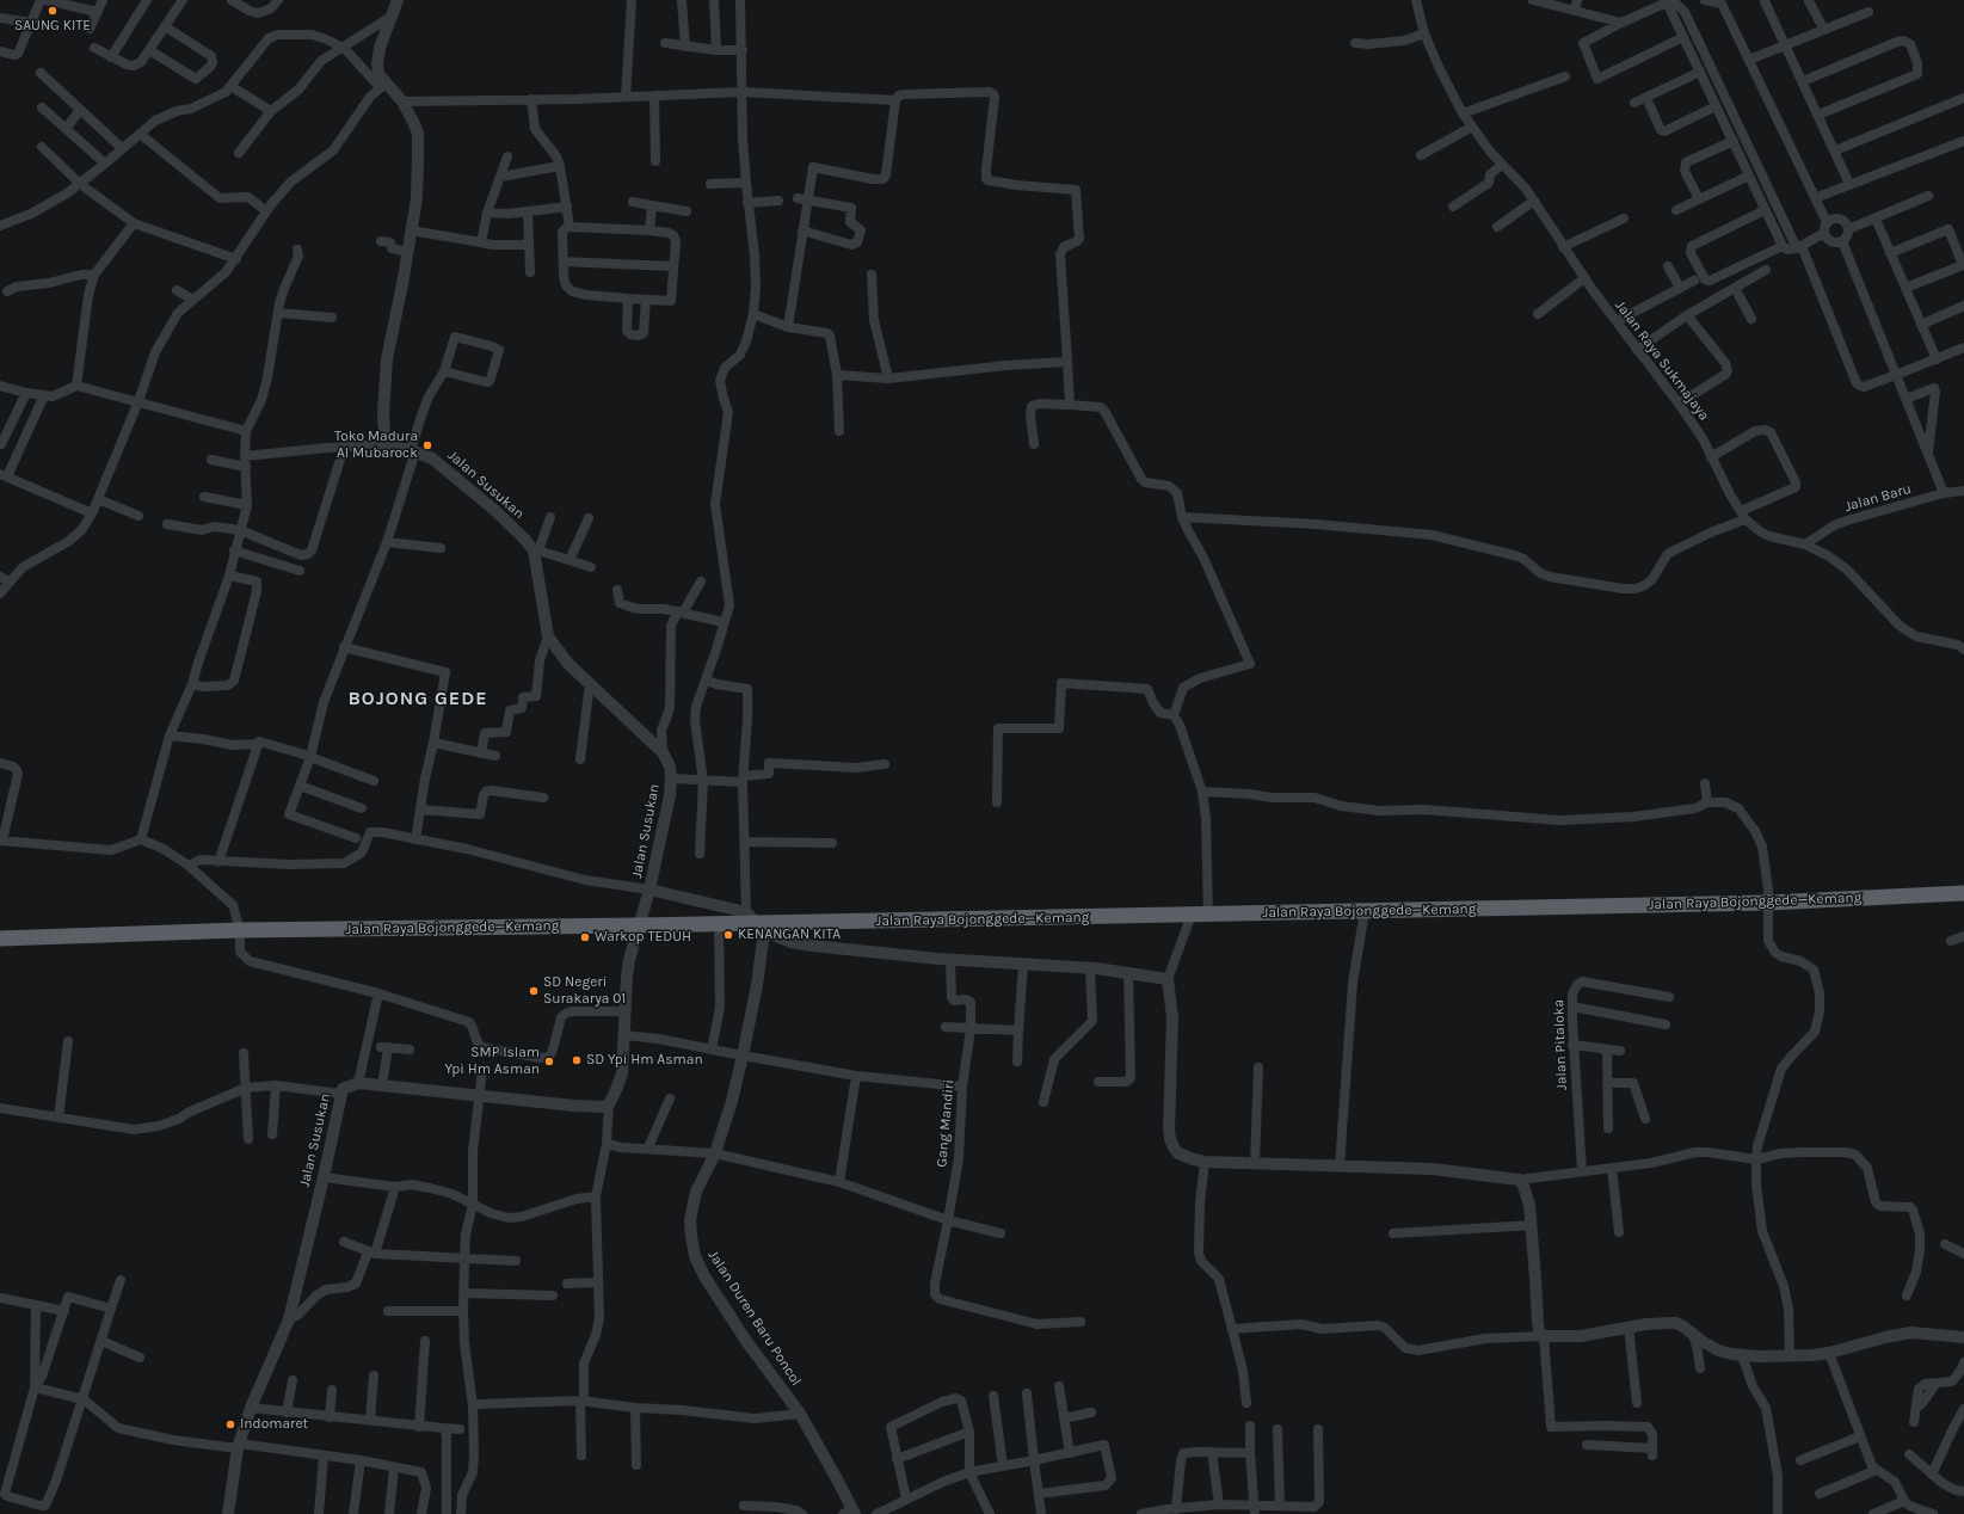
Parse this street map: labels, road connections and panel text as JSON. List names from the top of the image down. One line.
{"streets":{"highway":["Jalan Raya Bojonggede—Kemang"],"street":["Jalan Raya Sukmajaya","Jalan Susukan","Jalan Baru","Jalan Pitaloka","Gang Mandiri","Jalan Duren Baru Poncol"]},"crossings":[["Jalan Raya Sukmajaya","Jalan Baru"],["Jalan Susukan","Jalan Raya Bojonggede—Kemang"],["Jalan Raya Bojonggede—Kemang","Jalan Duren Baru Poncol"]],"districts":["BOJONG GEDE"],"places":["SAUNG KITE","Toko Madura Al Mubarock","KENANGAN KITA","Warkop TEDUH","SD Negeri Surakarya 01","SD Ypi Hm Asman","SMP Islam Ypi Hm Asman","Indomaret"]}
